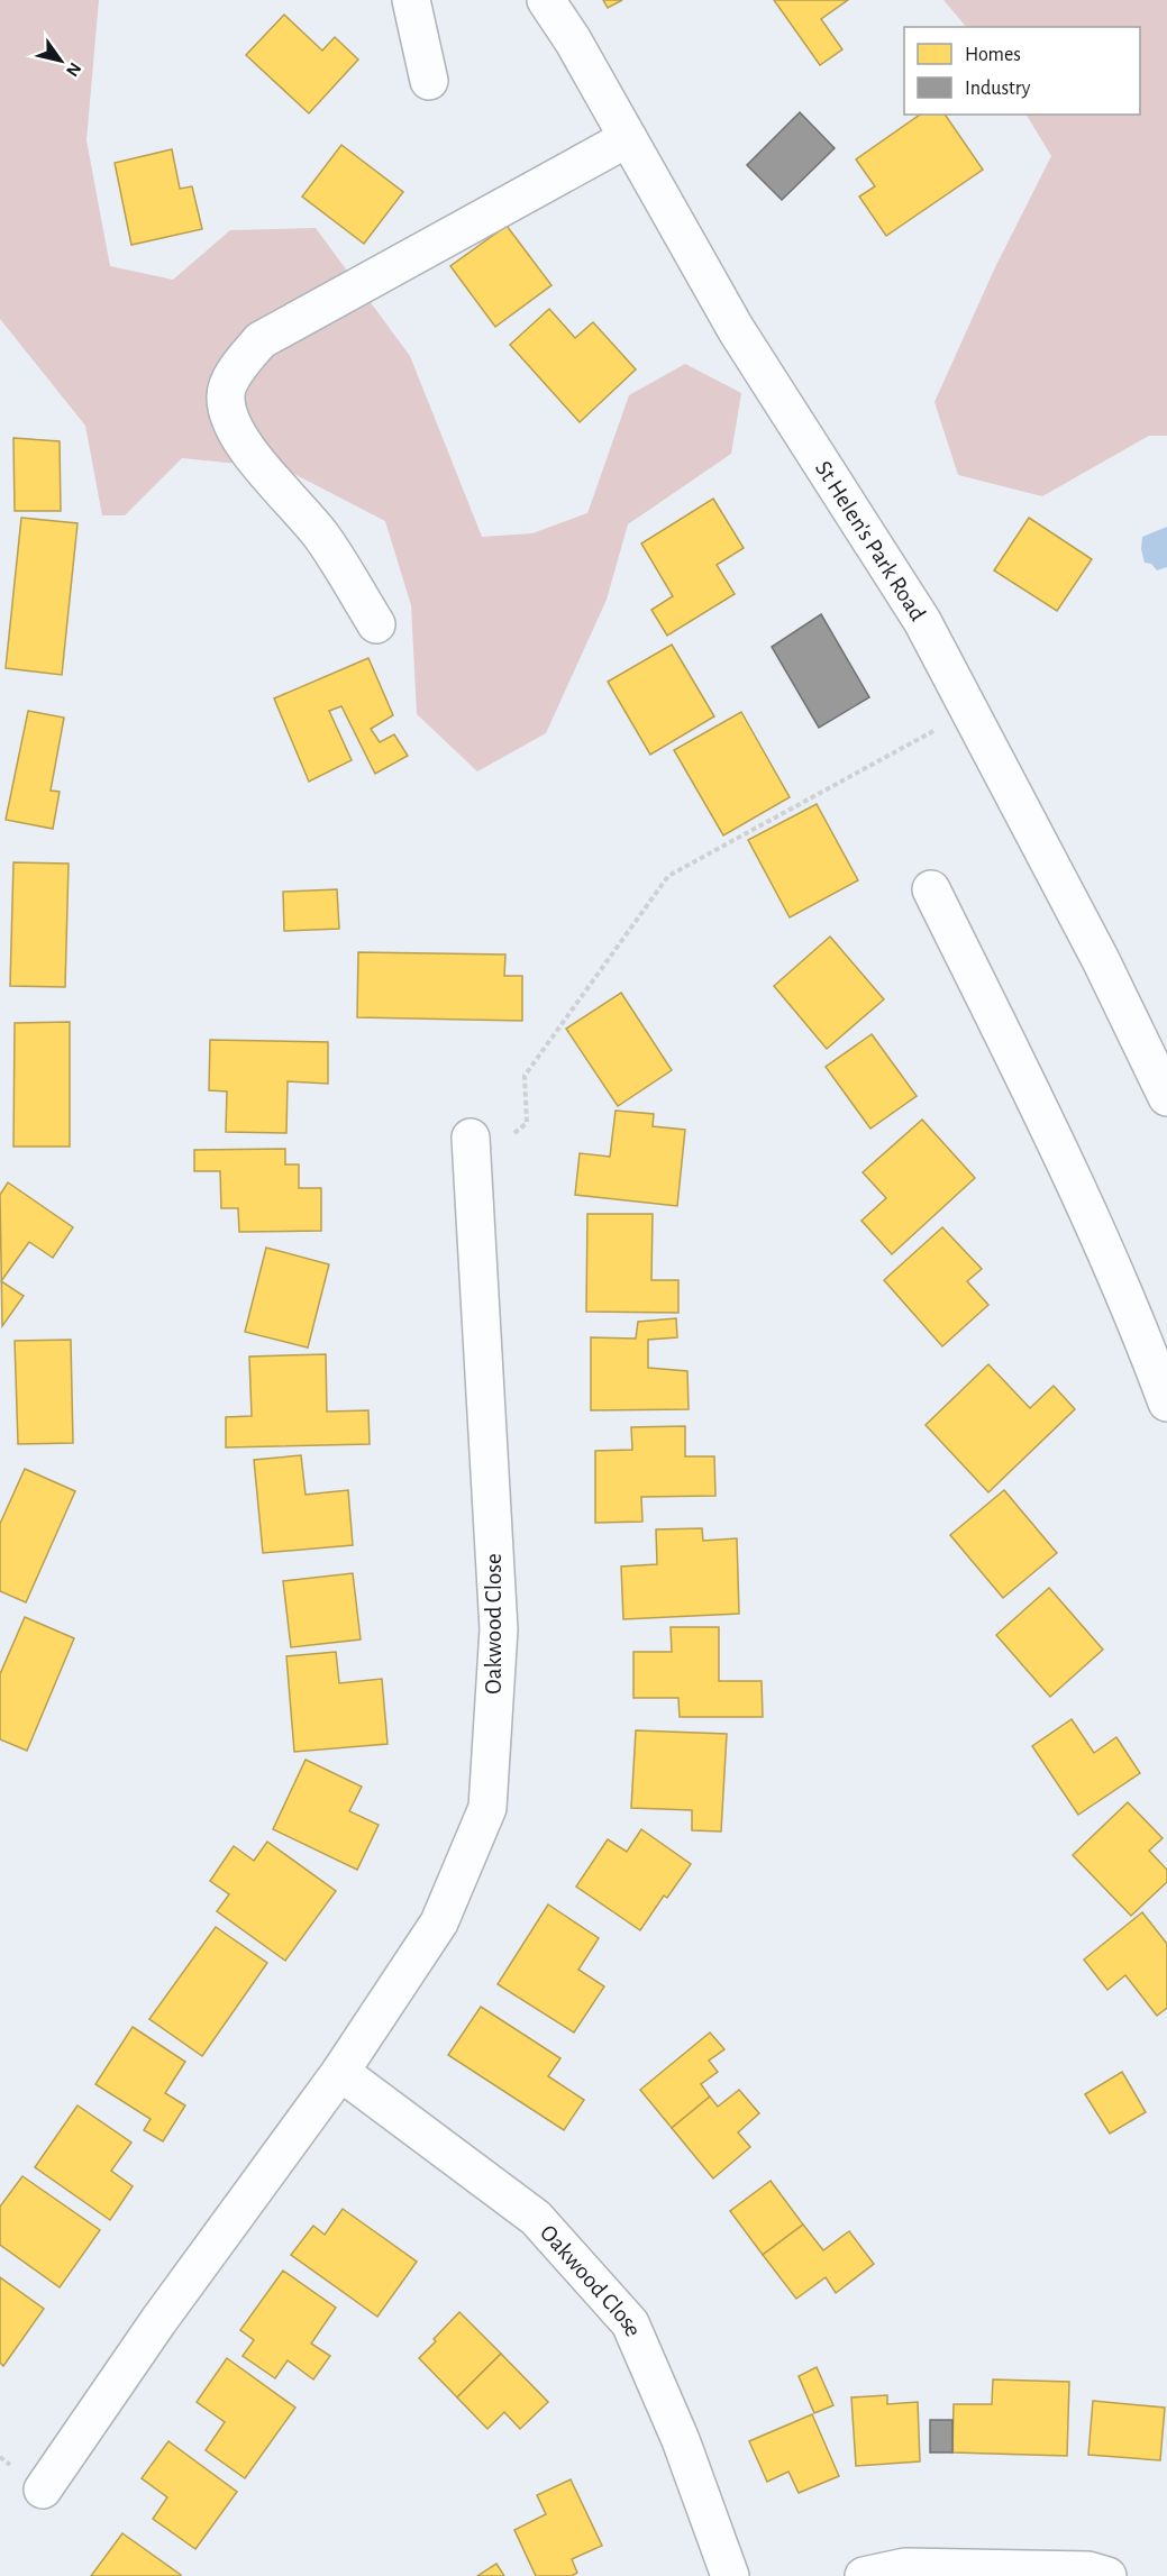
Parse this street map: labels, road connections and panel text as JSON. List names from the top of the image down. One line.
{"streets":{"street":["St Helen's Park Road","Oakwood Close"]},"legend":["Homes","Industry"],"north":"bottom right"}
